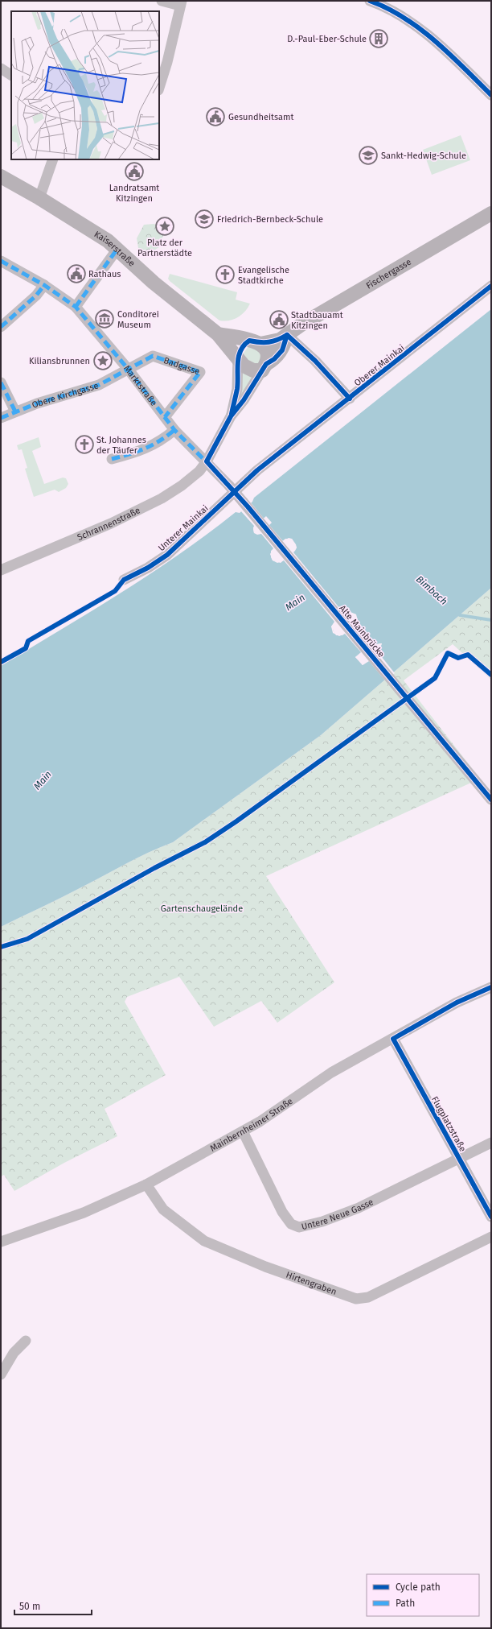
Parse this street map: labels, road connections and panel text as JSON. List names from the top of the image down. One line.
{"streets":{"street":["Kaiserstraße","Fischergasse","Oberer Mainkai","Badgasse","Marktstraße","Obere Kirchgasse","Schrannenstraße","Unterer Mainkai","Alte Mainbrücke","Mainbernheimer Straße","Flugplatzstraße","Untere Neue Gasse","Hirtengraben"]},"crossings":[["Kaiserstraße","Fischergasse"],["Oberer Mainkai","Unterer Mainkai"],["Oberer Mainkai","Alte Mainbrücke"],["Badgasse","Marktstraße"],["Badgasse","Obere Kirchgasse"],["Marktstraße","Obere Kirchgasse"],["Marktstraße","Schrannenstraße"],["Marktstraße","Alte Mainbrücke"],["Schrannenstraße","Alte Mainbrücke"],["Unterer Mainkai","Alte Mainbrücke"],["Mainbernheimer Straße","Flugplatzstraße"],["Mainbernheimer Straße","Untere Neue Gasse"],["Mainbernheimer Straße","Hirtengraben"],["Flugplatzstraße","Untere Neue Gasse"]],"water":["Bimbach","Main"],"parks":["Gartenschaugelände"],"places":{"building":["D.-Paul-Eber-Schule"],"public building":["Gesundheitsamt","Landratsamt Kitzingen","Rathaus","Stadtbauamt Kitzingen"],"school or university":["Sankt-Hedwig-Schule","Friedrich-Bernbeck-Schule"],"place":["Platz der Partnerstädte","Kiliansbrunnen"],"church":["Evangelische Stadtkirche","St. Johannes der Täufer"],"museum":["Conditorei Museum"]},"legend":["Cycle path","Path"],"scale_bar":"50 m"}
